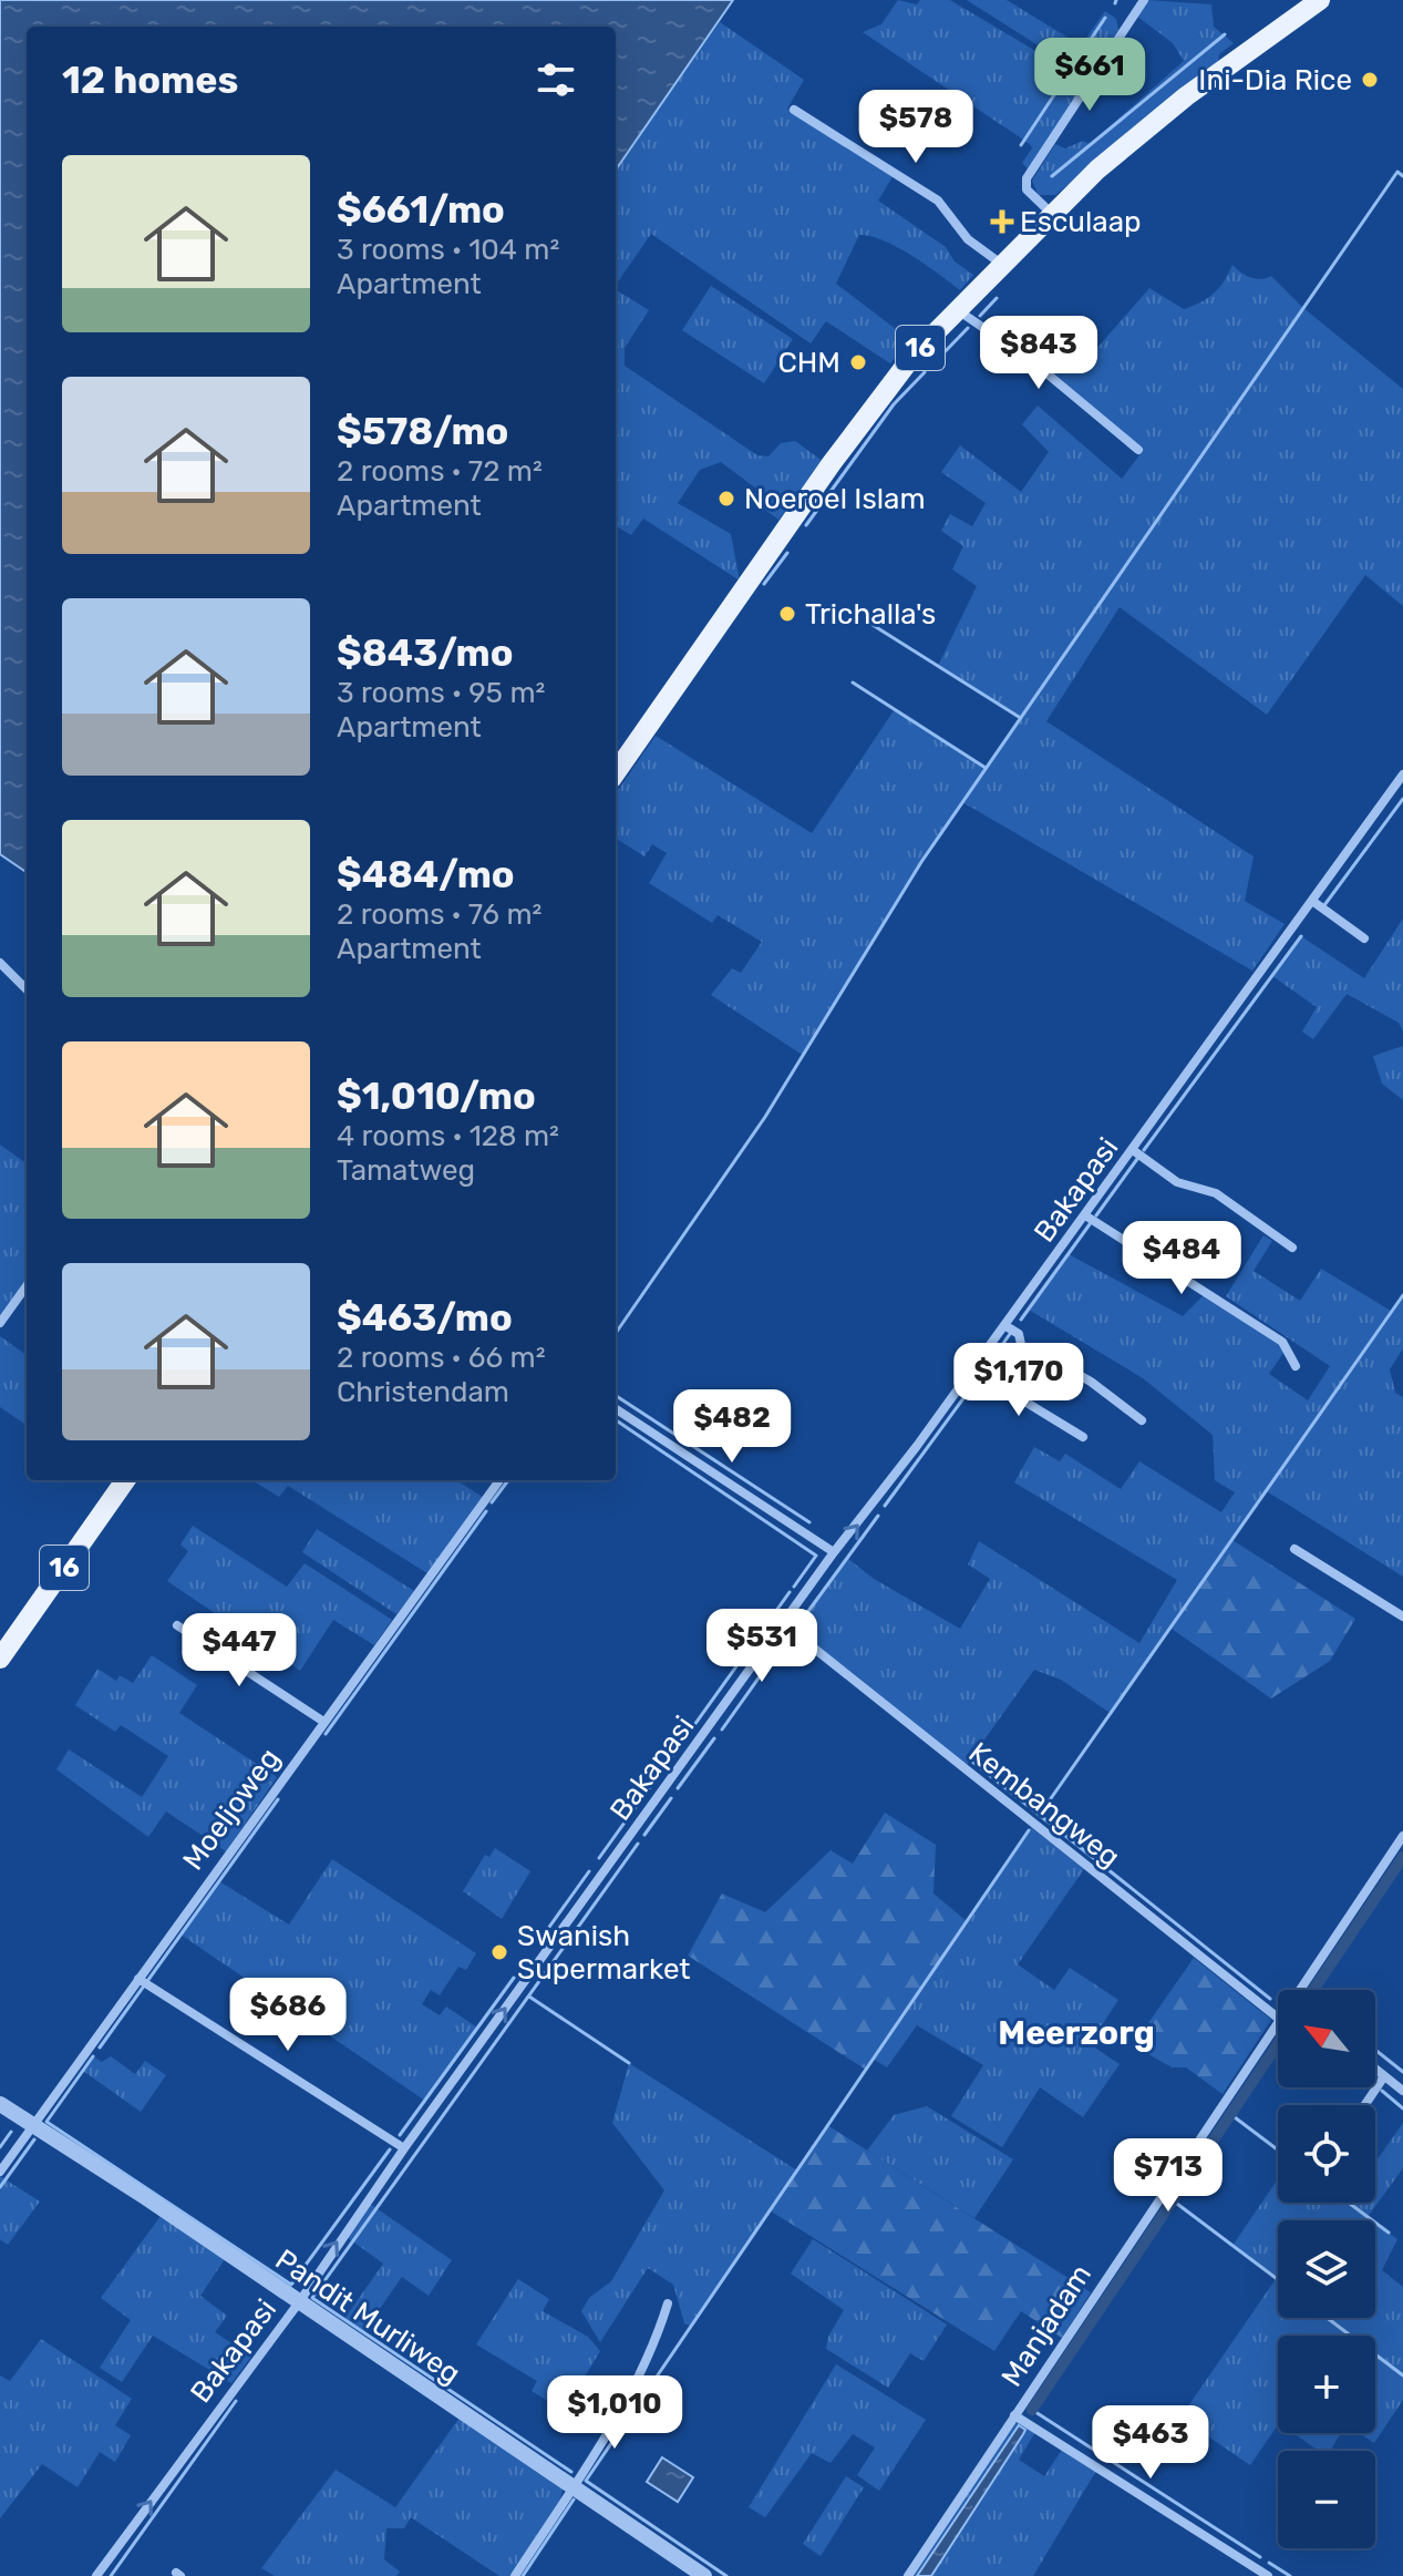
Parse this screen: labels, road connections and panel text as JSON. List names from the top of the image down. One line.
{"streets":{"main road":["16"],"street":["Bakapasi","Kembangweg","Moeljoweg","Pandit Murliweg","Manjadam"]},"crossings":[["Bakapasi","Kembangweg"],["Bakapasi","Pandit Murliweg"],["Moeljoweg","Pandit Murliweg"]],"one_way":["Bakapasi"],"districts":["Meerzorg"],"places":{"other":["Ini-Dia Rice","CHM","Noeroel Islam","Trichalla's","Swanish Supermarket"],"health":["Esculaap"]},"north":"top left","page":{"heading":"12 homes","price":["$661","$578","$843","$484","$1,170","$482","$531","$447","$686","$713","$1,010","$463"],"list":[{"name":"$661/mo","note":"3 rooms · 104 m² · Apartment"},{"name":"$578/mo","note":"2 rooms · 72 m² · Apartment"},{"name":"$843/mo","note":"3 rooms · 95 m² · Apartment"},{"name":"$484/mo","note":"2 rooms · 76 m² · Apartment"},{"name":"$1,010/mo","note":"4 rooms · 128 m² · Tamatweg"},{"name":"$463/mo","note":"2 rooms · 66 m² · Christendam"}],"map_buttons":["+","−"]}}
